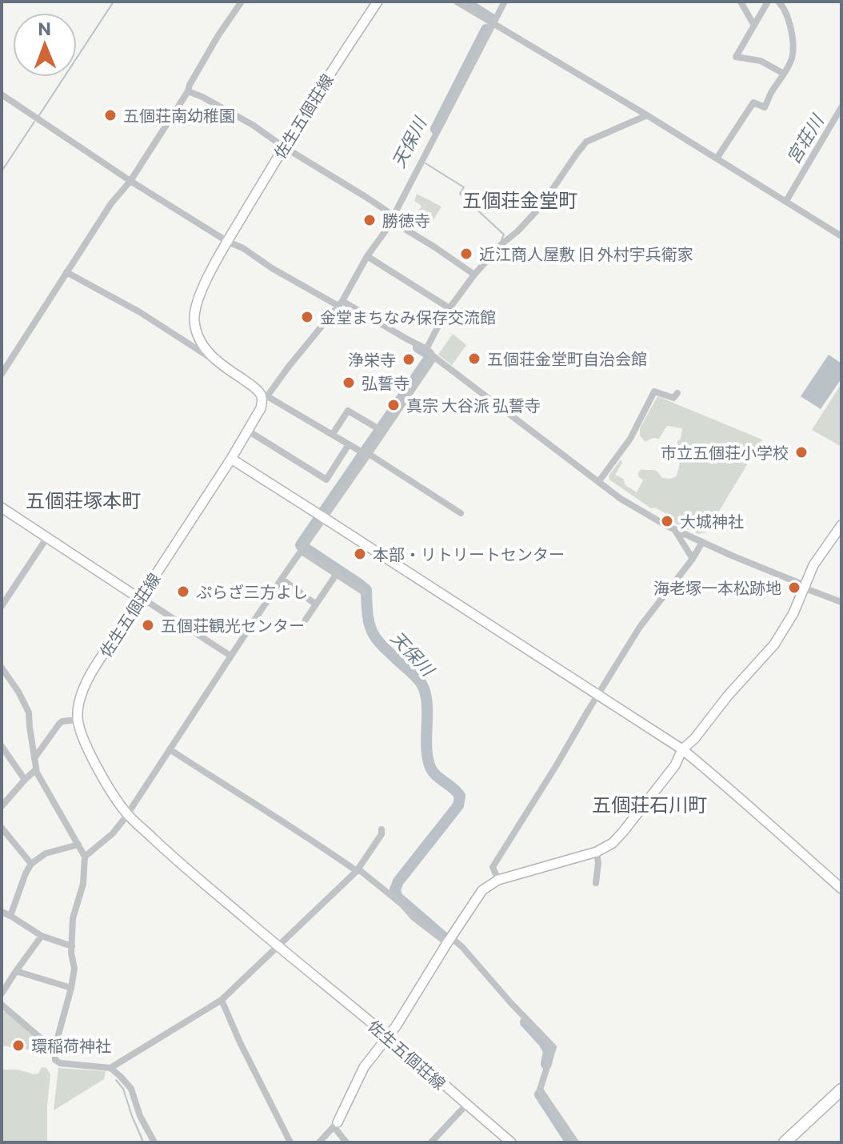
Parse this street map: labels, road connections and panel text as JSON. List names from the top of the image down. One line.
{"streets":{"street":["佐生五個荘線"]},"districts":["五個荘金堂町","五個荘塚本町","五個荘石川町"],"water":["宮荘川","天保川"],"places":["五個荘南幼稚園","勝徳寺","近江商人屋敷 旧 外村宇兵衛家","金堂まちなみ保存交流館","五個荘金堂町自治会館","浄栄寺","弘誓寺","真宗 大谷派 弘誓寺","市立五個荘小学校","大城神社","本部・リトリートセンター","海老塚一本松跡地","ぷらざ三方よし","五個荘観光センター","環稲荷神社"],"north":"top"}
